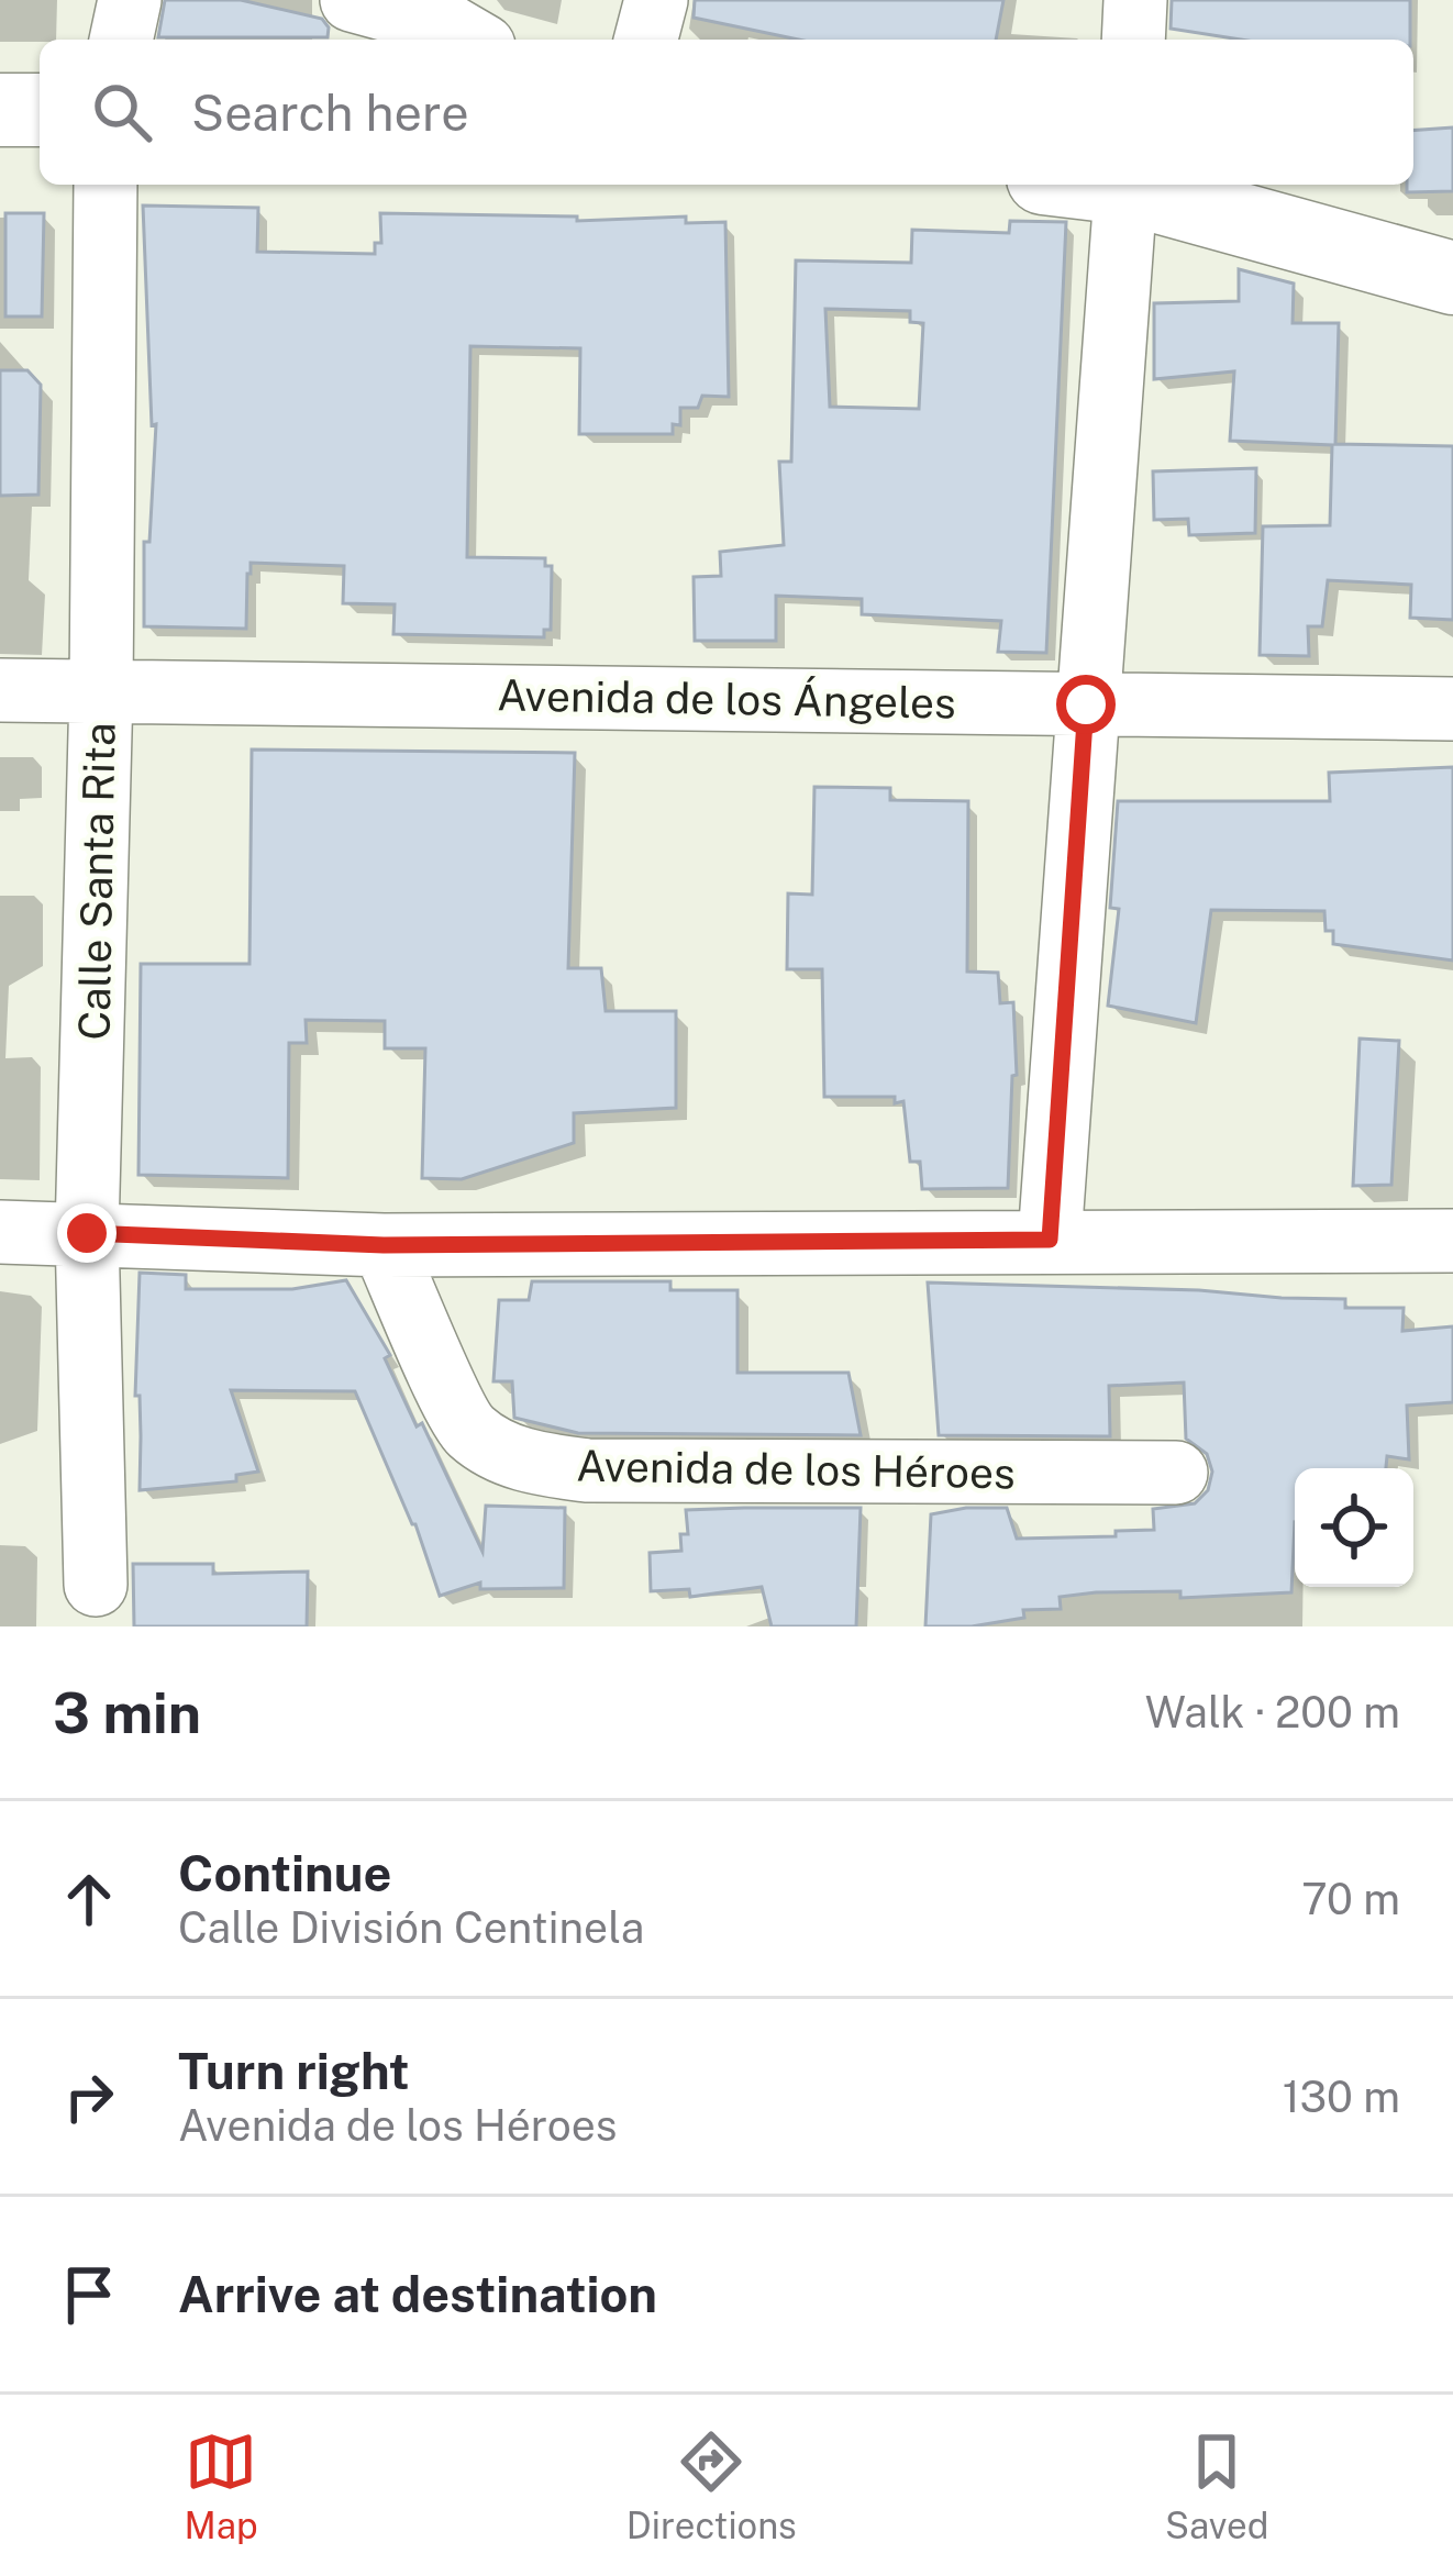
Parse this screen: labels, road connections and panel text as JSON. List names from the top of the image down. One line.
{"streets":{"street":["Avenida de los Ángeles","Calle Santa Rita","Avenida de los Héroes"]},"crossings":[["Avenida de los Ángeles","Calle Santa Rita"]],"page":{"search":"Search here","heading":["3 min","Walk · 200 m"],"list":[["Continue","Calle División Centinela","70 m"],["Turn right","Avenida de los Héroes","130 m"],"Arrive at destination"],"nav":["Map","Directions","Saved"]}}
